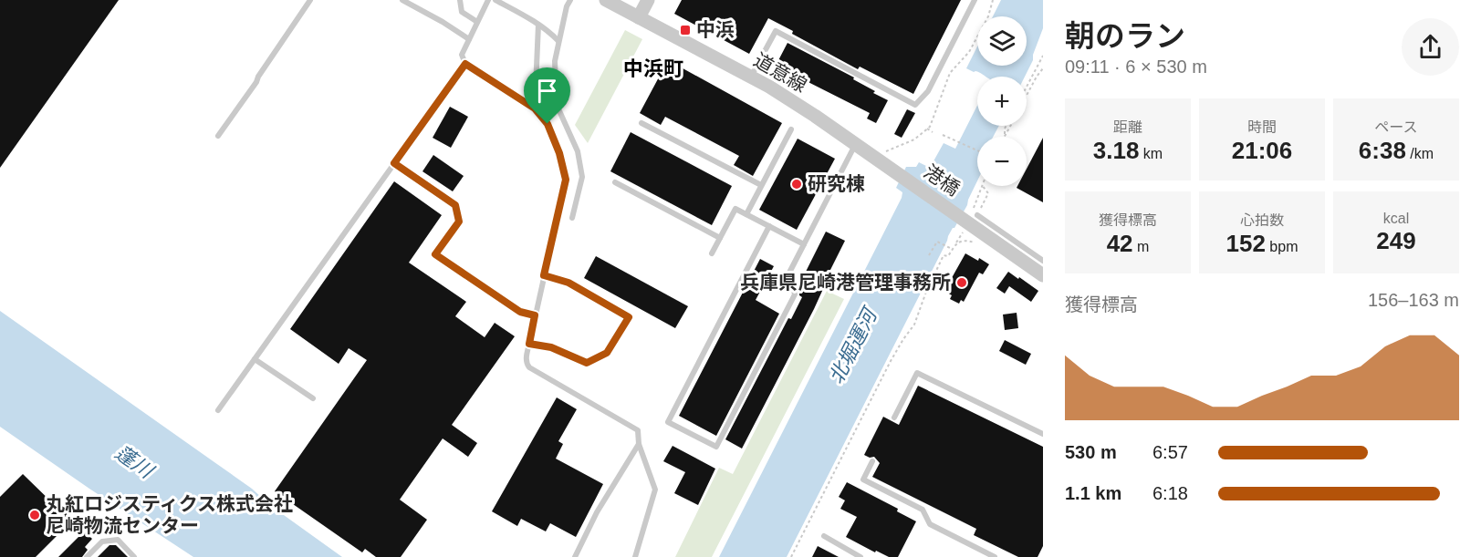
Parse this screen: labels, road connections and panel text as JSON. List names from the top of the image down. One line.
{"streets":{"street":["道意線","港橋"]},"crossings":[["道意線","港橋"]],"districts":["中浜町"],"water":["北堀運河","蓬川"],"places":{"transit":["中浜"],"other":["研究棟","兵庫県尼崎港管理事務所","丸紅ロジスティクス株式会社 尼崎物流センター"]},"page":{"heading":["朝のラン","09:11 · 6 × 530 m"],"map_buttons":["+","−"],"stats":[["距離","3.18 km"],["時間","21:06"],["ペース","6:38 /km"],["獲得標高","42 m"],["心拍数","152 bpm"],["kcal","249"]],"chart":["獲得標高","156–163 m"],"list":[{"name":"530 m","note":"6:57"},{"name":"1.1 km","note":"6:18"}]}}
